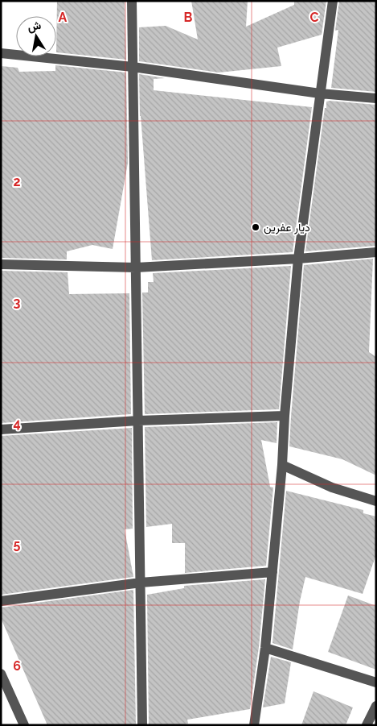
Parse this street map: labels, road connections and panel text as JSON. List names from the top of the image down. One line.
{"places":["ديار عفرين"],"north":"top","grid":{"columns":["A","B","C"],"rows":["2","3","4","5","6"]}}
